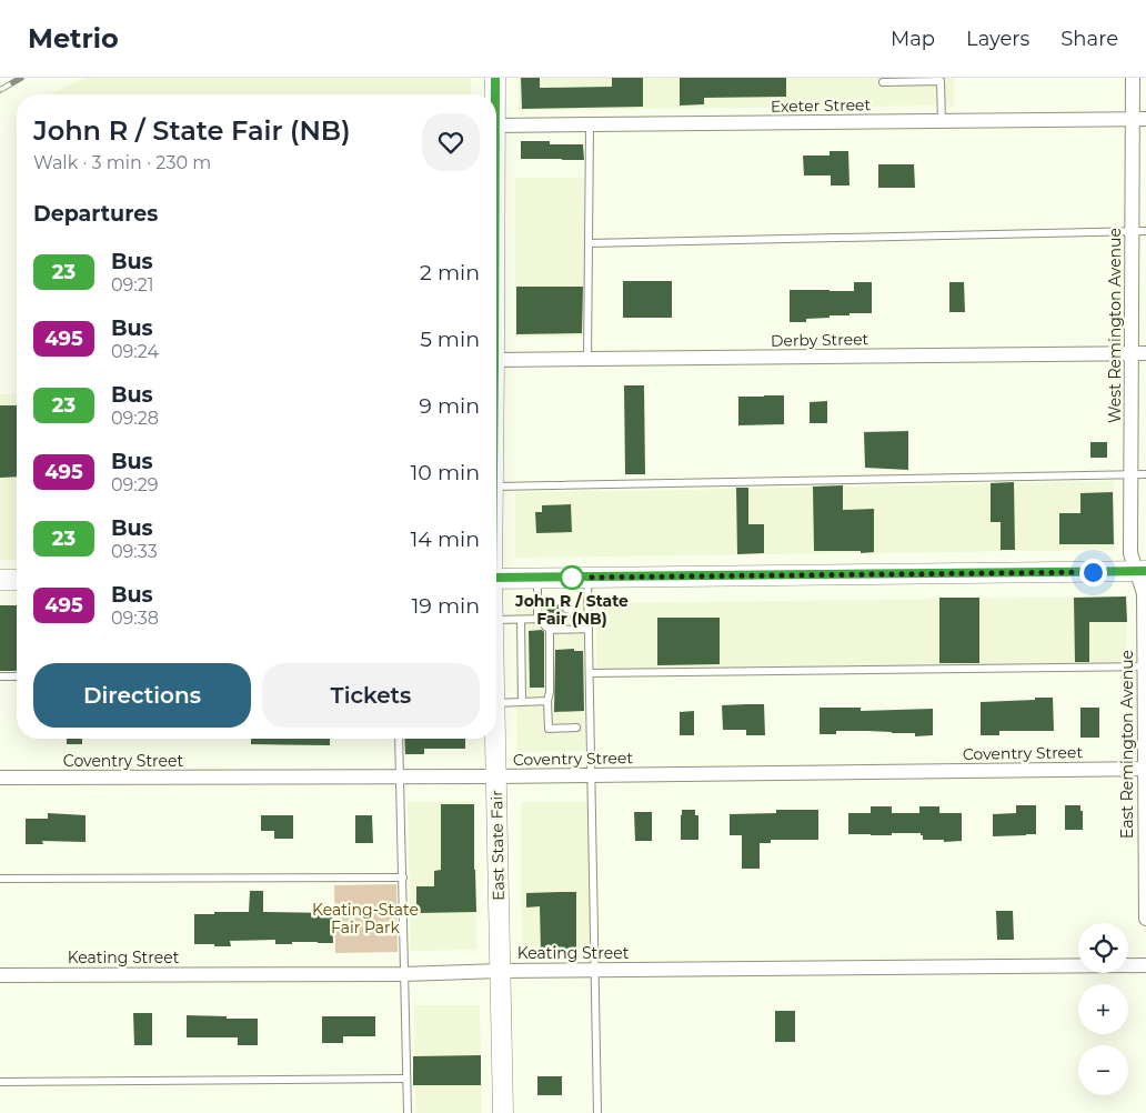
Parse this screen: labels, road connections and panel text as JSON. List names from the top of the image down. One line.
{"streets":{"street":["Exeter Street","West Remington Avenue","Derby Street","East Remington Avenue","Coventry Street","East State Fair","Keating Street"]},"crossings":[["Exeter Street","West Remington Avenue"],["West Remington Avenue","Derby Street"],["West Remington Avenue","East Remington Avenue"],["East Remington Avenue","Coventry Street"],["Coventry Street","East State Fair"],["East State Fair","Keating Street"]],"parks":["Keating-State Fair Park"],"places":["John R / State Fair (NB)"],"lines":["bus line 23"],"page":{"header":"Metrio","nav":["Map","Layers","Share"],"heading":[["John R / State Fair (NB)","Walk · 3 min · 230 m"],"Departures"],"list":[{"mark":"23","name":"Bus","note":"09:21","value":"2 min"},{"mark":"495","name":"Bus","note":"09:24","value":"5 min"},{"mark":"23","name":"Bus","note":"09:28","value":"9 min"},{"mark":"495","name":"Bus","note":"09:29","value":"10 min"},{"mark":"23","name":"Bus","note":"09:33","value":"14 min"},{"mark":"495","name":"Bus","note":"09:38","value":"19 min"}],"buttons":["Directions","Tickets"],"map_buttons":["+","−"]}}
